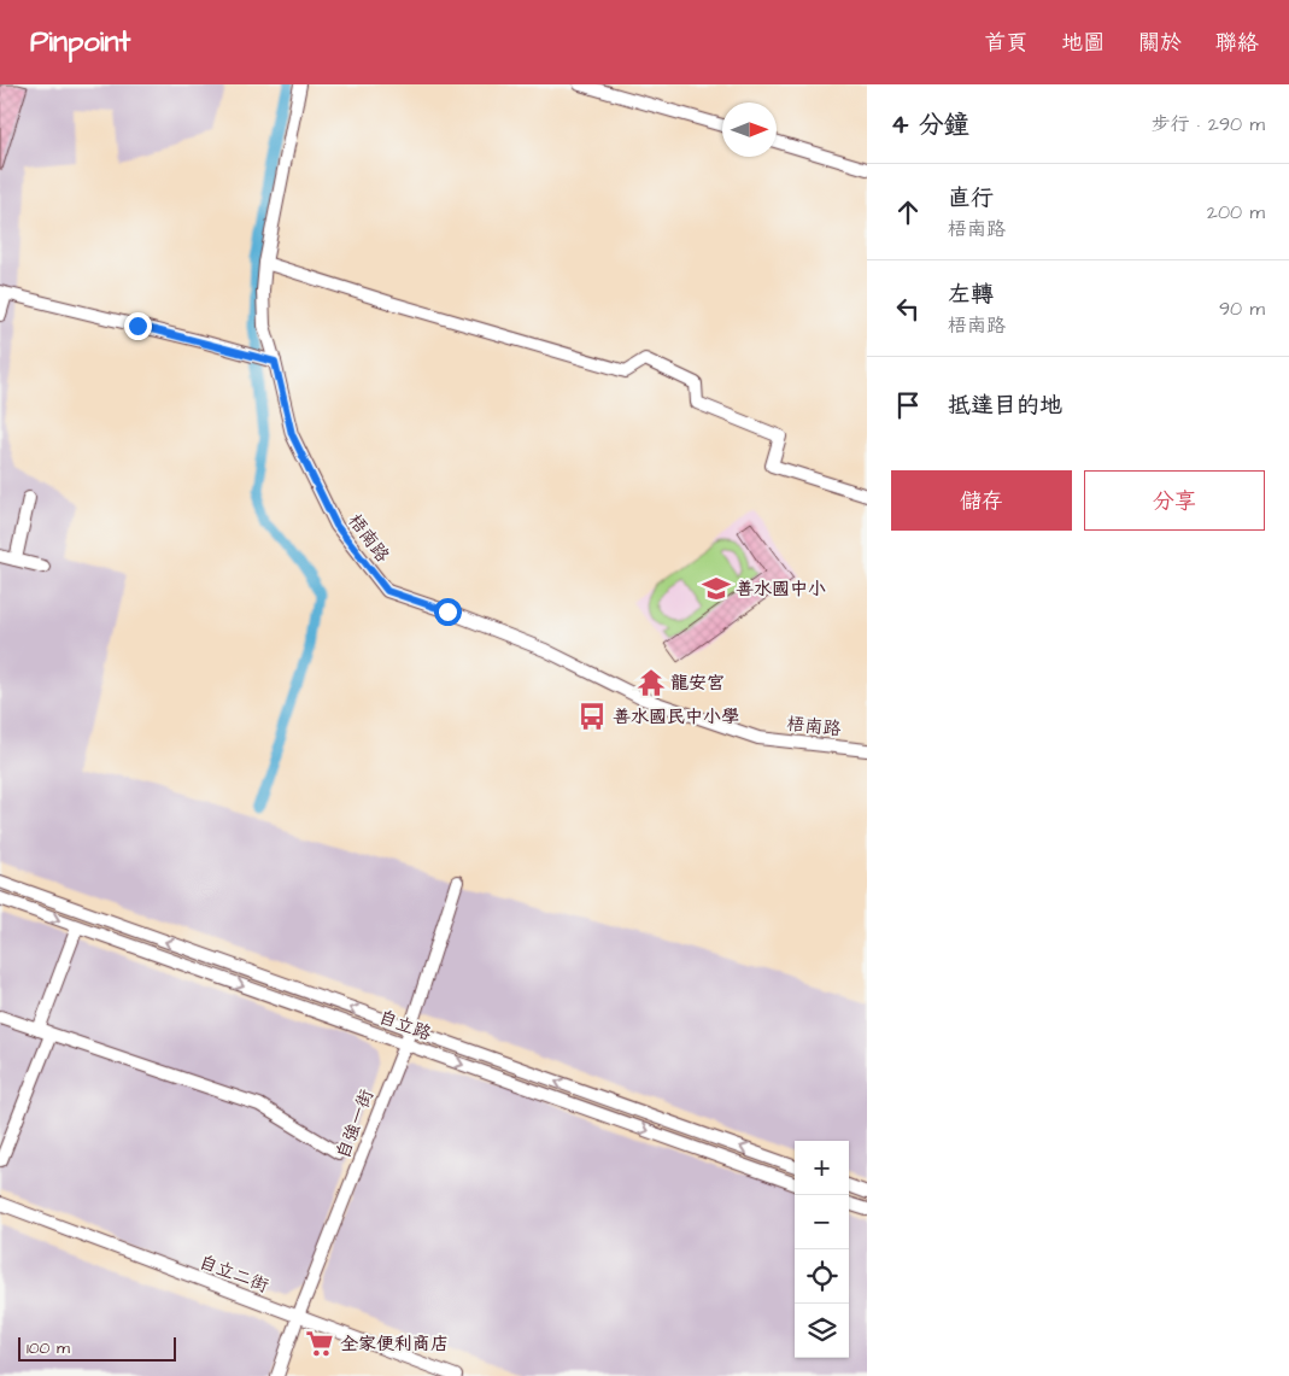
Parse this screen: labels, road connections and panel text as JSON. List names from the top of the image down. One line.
{"streets":{"street":["梧南路","自立路","自強一街","自立二街"]},"crossings":[["自立路","自強一街"],["自強一街","自立二街"]],"places":{"school or university":["善水國中小"],"temple":["龍安宮"],"bus stop":["善水國民中小學"],"supermarket":["全家便利商店"]},"scale_bar":"100 m","north":"right","page":{"header":"Pinpoint","nav":["首頁","地圖","關於","聯絡"],"heading":["4 分鐘","步行 · 290 m"],"list":[["直行","梧南路","200 m"],["左轉","梧南路","90 m"],"抵達目的地"],"buttons":["儲存","分享"],"map_buttons":["+","−"],"scale":"100 m"}}
